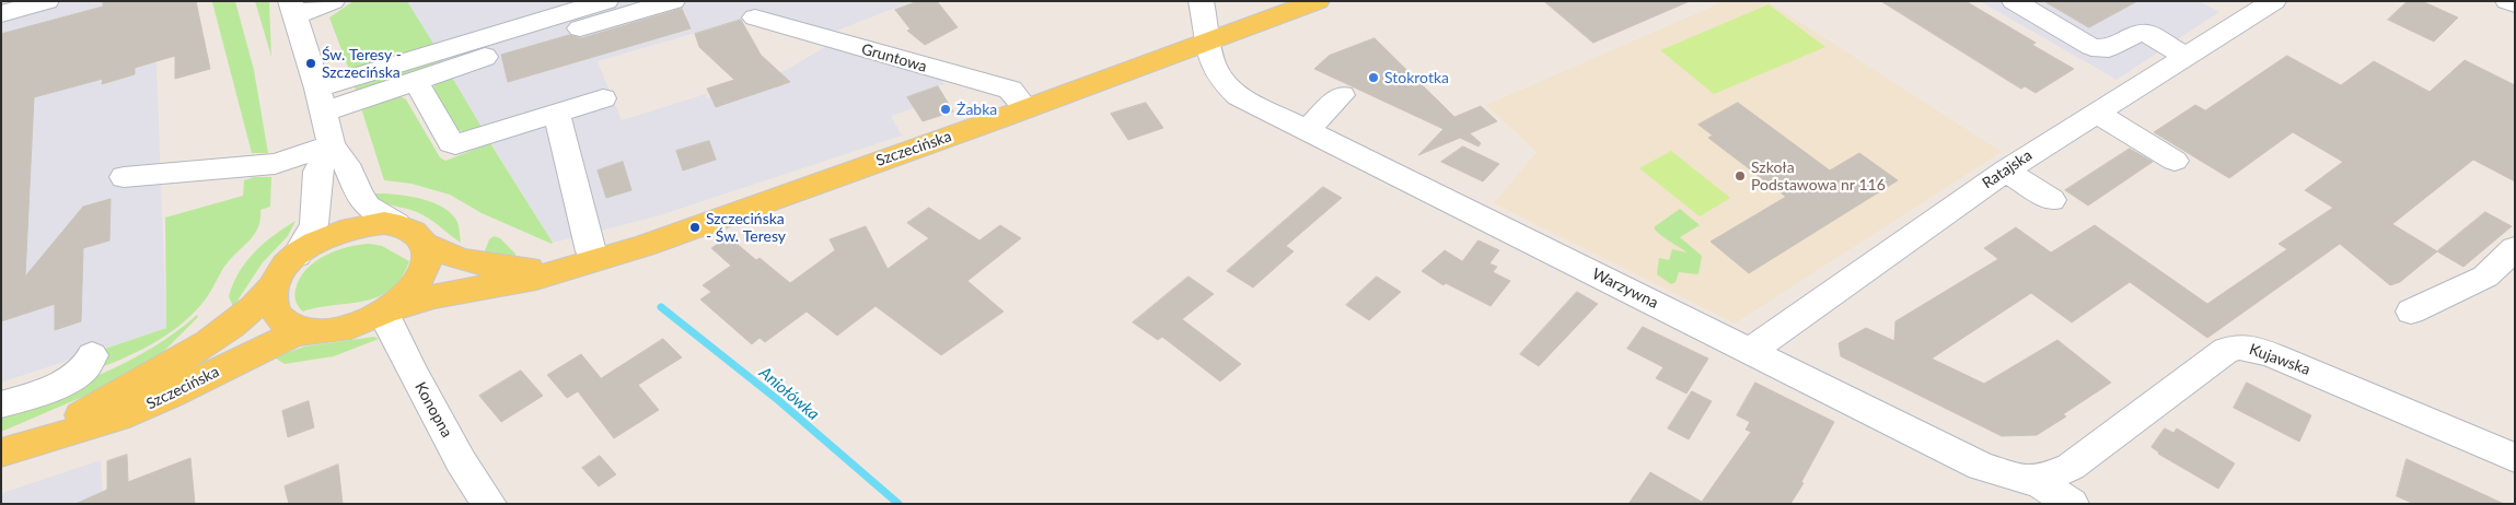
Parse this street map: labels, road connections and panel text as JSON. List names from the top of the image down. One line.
{"streets":{"main road":["Szczecińska"],"street":["Gruntowa","Ratajska","Warzywna","Kujawska","Konopna"]},"crossings":[["Gruntowa","Szczecińska"],["Szczecińska","Warzywna"],["Szczecińska","Konopna"],["Ratajska","Warzywna"],["Warzywna","Kujawska"]],"water":["Aniołówka"],"places":["Św. Teresy - Szczecińska","Stokrotka","Żabka","Szkoła Podstawowa nr 116","Szczecińska - Św. Teresy"]}
